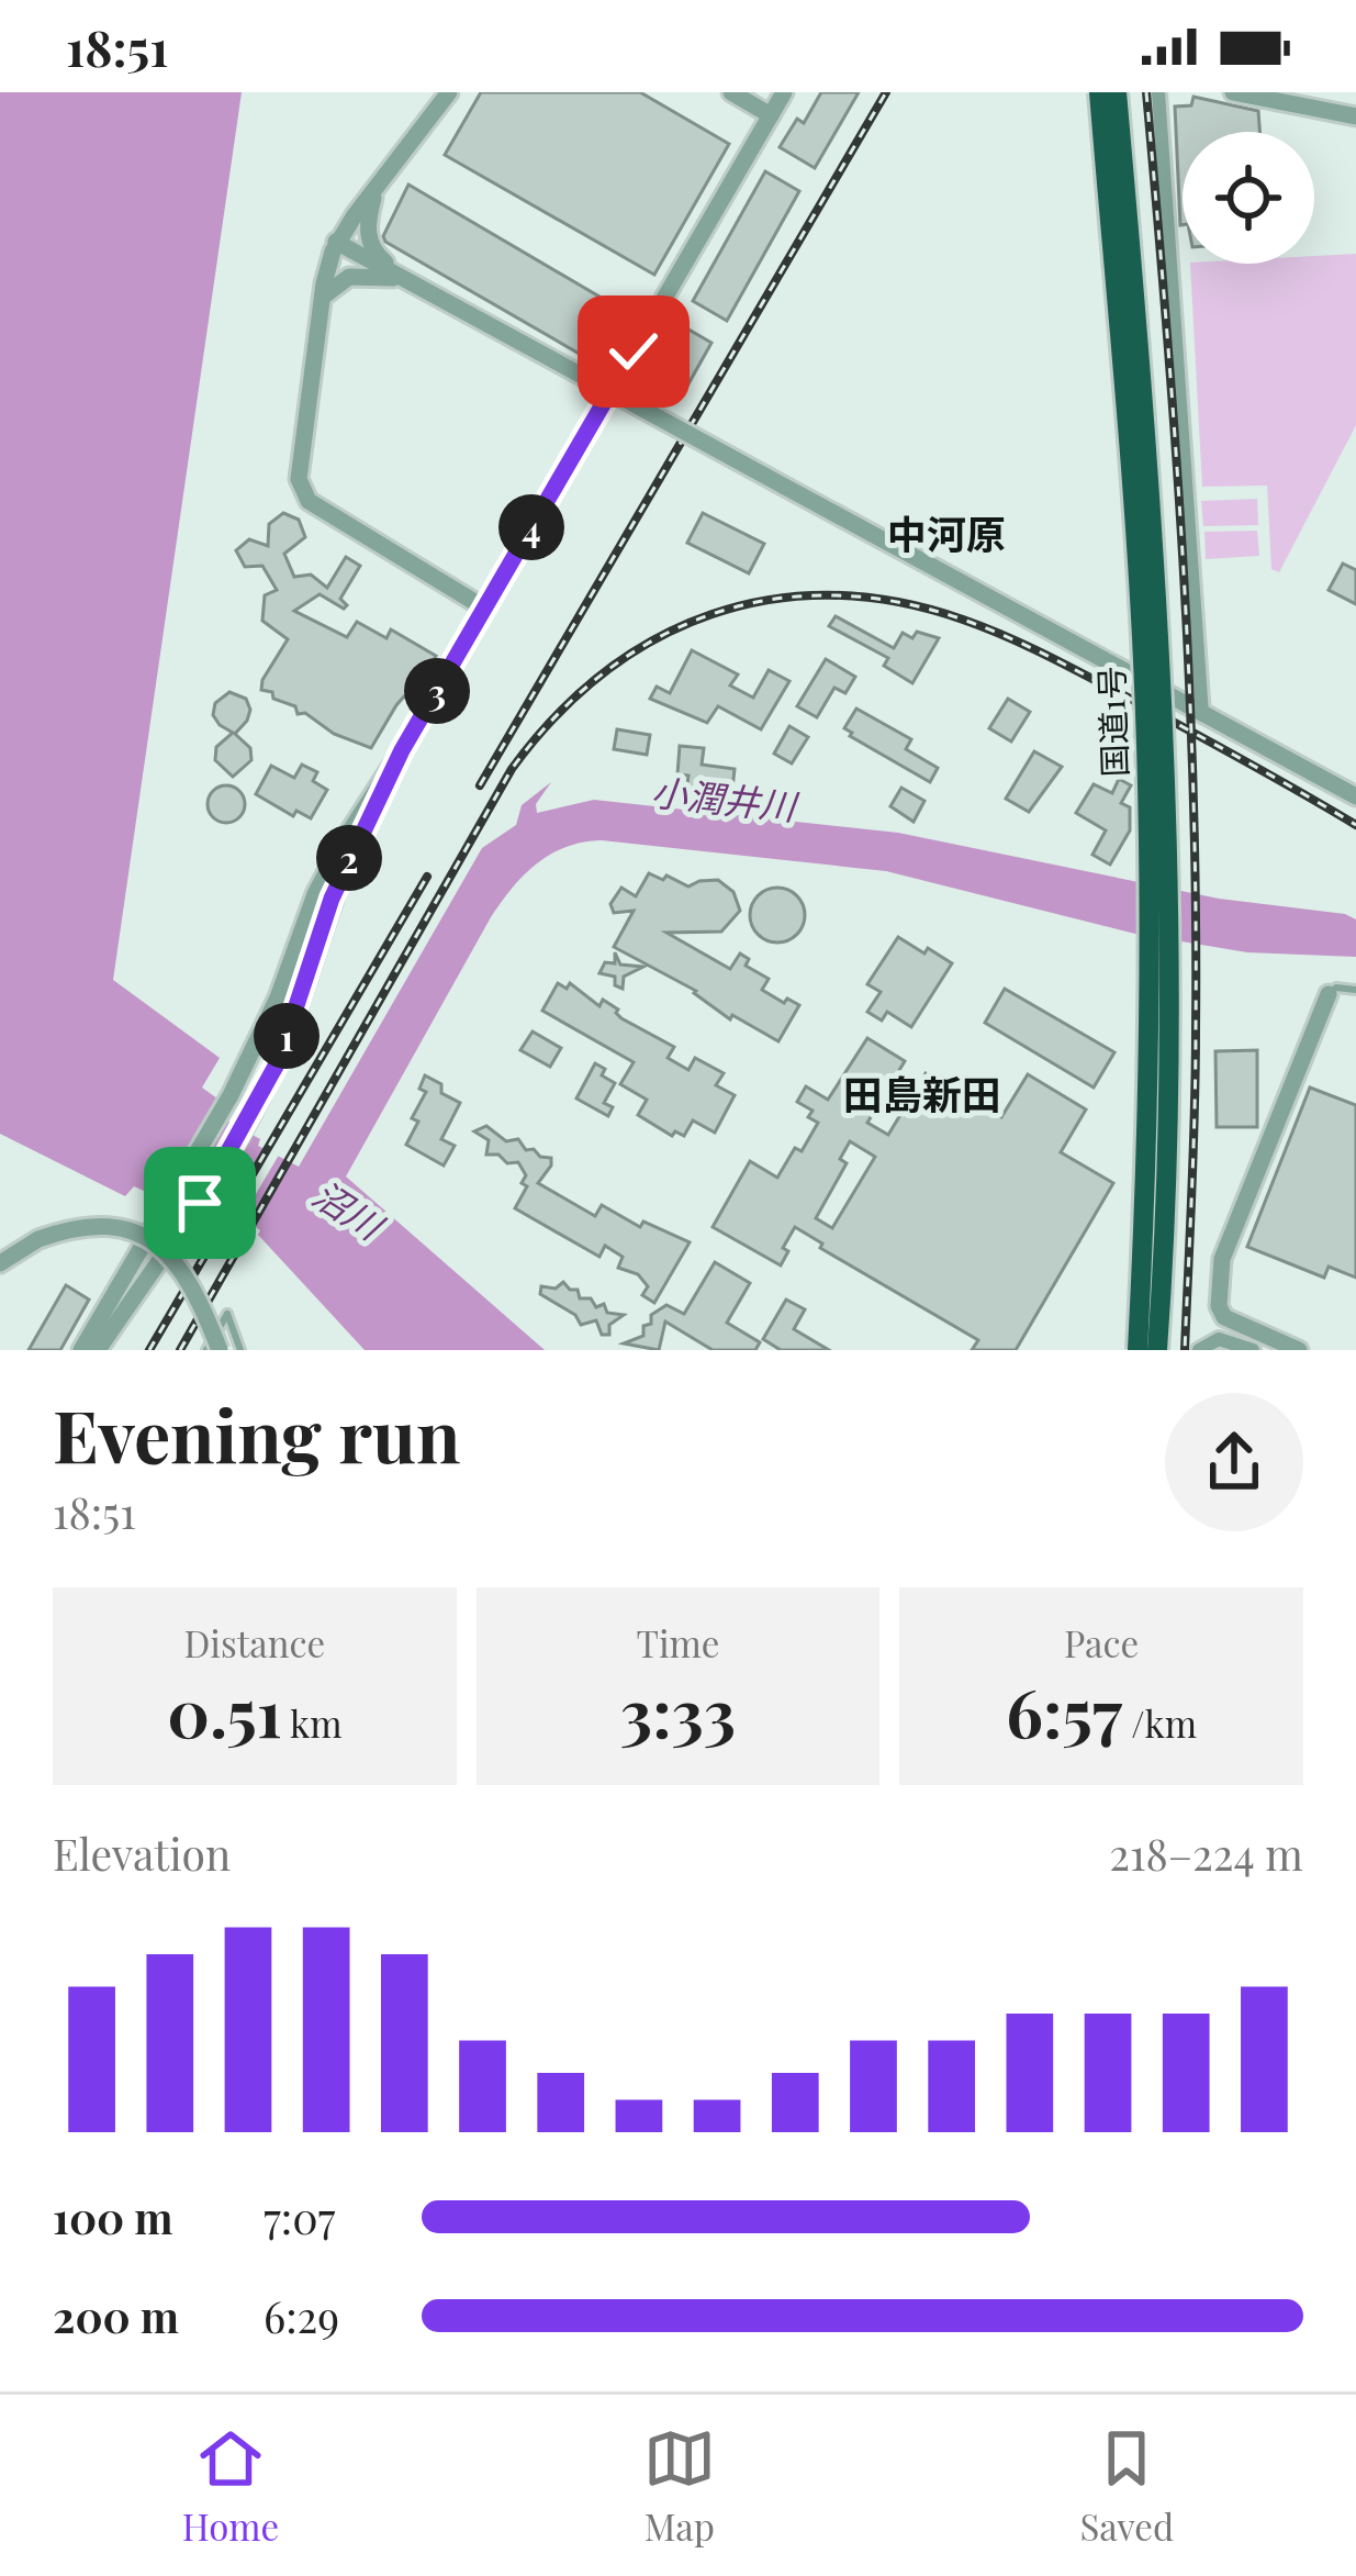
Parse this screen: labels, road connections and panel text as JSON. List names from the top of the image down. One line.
{"streets":{"highway":["国道1号"]},"districts":["中河原","田島新田"],"water":["小潤井川","沼川"],"page":{"status":"18:51","pins":["4","3","2","1"],"heading":["Evening run","18:51"],"stats":[["Distance","0.51 km"],["Time","3:33"],["Pace","6:57 /km"]],"chart":["Elevation","218–224 m"],"list":[{"name":"100 m","note":"7:07"},{"name":"200 m","note":"6:29"}],"tabs":["Home","Map","Saved"]}}
